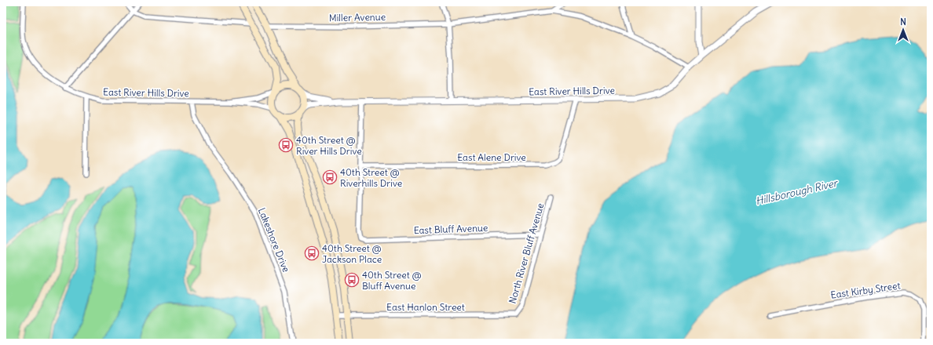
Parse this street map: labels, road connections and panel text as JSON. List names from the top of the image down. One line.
{"streets":{"street":["Miller Avenue","East River Hills Drive","East Alene Drive","East Bluff Avenue","Lakeshore Drive","North River Bluff Avenue","East Kirby Street","East Hanlon Street"]},"crossings":[["East River Hills Drive","East Alene Drive"],["East River Hills Drive","Lakeshore Drive"],["East Alene Drive","East Bluff Avenue"],["East Bluff Avenue","North River Bluff Avenue"],["North River Bluff Avenue","East Hanlon Street"]],"water":["Hillsborough River"],"places":{"bus stop":["40th Street @ River Hills Drive","40th Street @ Riverhills Drive","40th Street @ Jackson Place","40th Street @ Bluff Avenue"]},"north":"top"}
